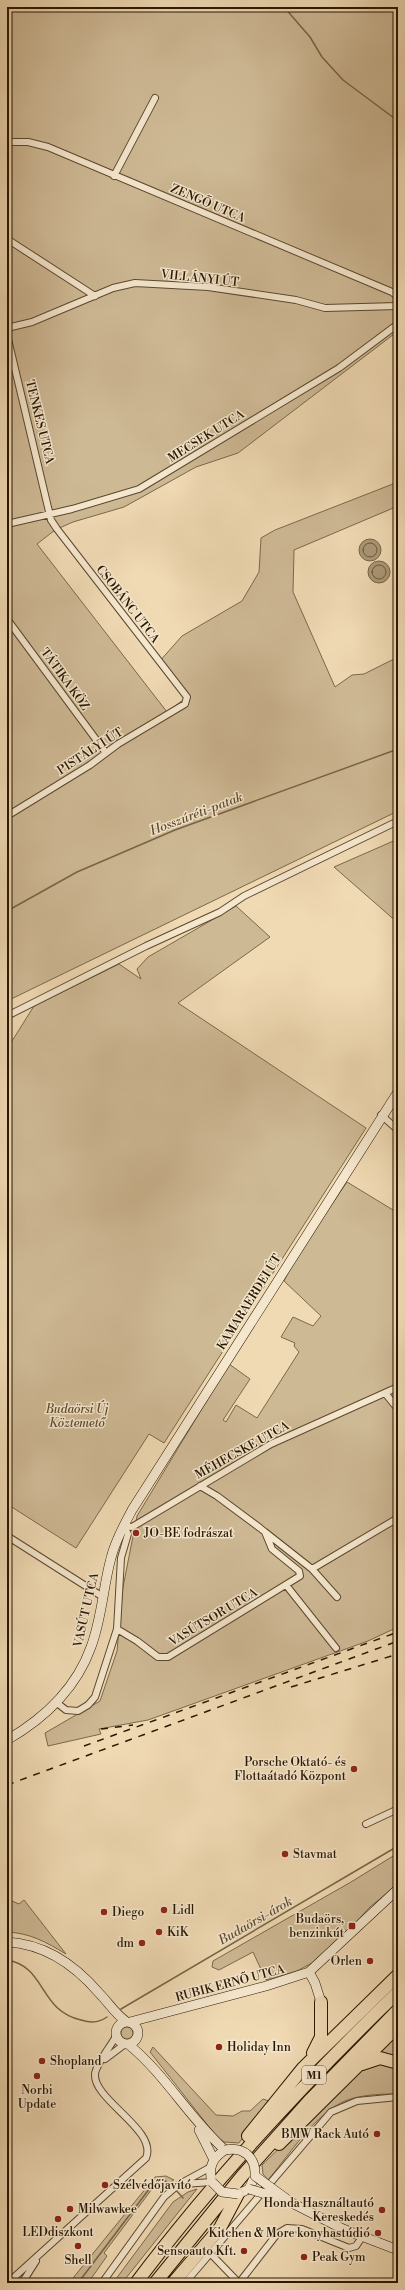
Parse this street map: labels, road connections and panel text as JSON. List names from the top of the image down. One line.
{"streets":{"highway":["M1"],"street":["ZENGŐ UTCA","VILLÁNYI ÚT","TENKES UTCA","MECSEK UTCA","CSOBÁNC UTCA","TÁTIKA KÖZ","PISTÁLYI ÚT","KAMARAERDEI ÚT","MÉHECSKE UTCA","VASÚT UTCA","VASÚTSOR UTCA","RUBIK ERNŐ UTCA"]},"crossings":[["TENKES UTCA","MECSEK UTCA"],["TENKES UTCA","CSOBÁNC UTCA"],["MECSEK UTCA","CSOBÁNC UTCA"],["CSOBÁNC UTCA","PISTÁLYI ÚT"],["TÁTIKA KÖZ","PISTÁLYI ÚT"],["KAMARAERDEI ÚT","MÉHECSKE UTCA"],["KAMARAERDEI ÚT","VASÚT UTCA"],["MÉHECSKE UTCA","VASÚT UTCA"]],"water":["Hosszúréti-patak","Budaörsi-árok"],"parks":["Budaörsi Új Köztemető"],"places":{"other":["JO-BE fodrászat","Porsche Oktató- és Flottaátadó Központ","Stavmat","Lidl","Diego","KiK","dm","Orlen","Holiday Inn","Shopland","Norbi Update","BMW Rack Autó","Szélvédőjavító","Milwawkee","Honda Használtautó Kereskedés","LEDdiszkont","Kitchen & More konyhastúdió","Shell","Sensoauto Kft.","Peak Gym"],"transit":["Budaörs, benzinkút"]}}
